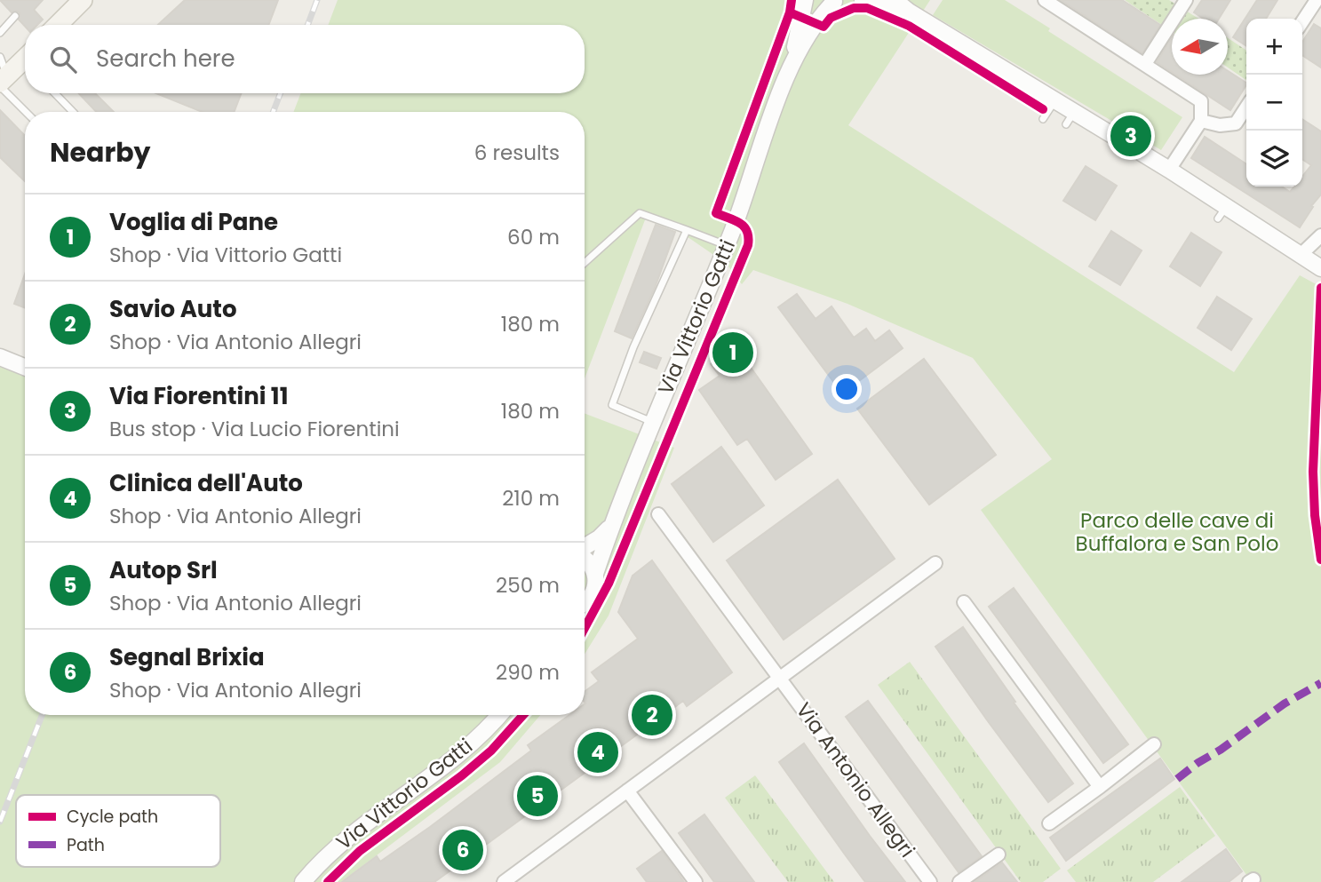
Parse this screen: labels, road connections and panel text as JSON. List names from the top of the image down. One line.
{"streets":{"street":["Via Vittorio Gatti","Via Antonio Allegri"]},"parks":["Parco delle cave di Buffalora e San Polo"],"legend":["Cycle path","Path"],"north":"left","page":{"map_buttons":["+","−"],"search":"Search here","pins":["3","1","2","4","5","6"],"heading":["Nearby","6 results"],"list":[{"mark":"1","name":"Voglia di Pane","note":"Shop · Via Vittorio Gatti","value":"60 m"},{"mark":"2","name":"Savio Auto","note":"Shop · Via Antonio Allegri","value":"180 m"},{"mark":"3","name":"Via Fiorentini 11","note":"Bus stop · Via Lucio Fiorentini","value":"180 m"},{"mark":"4","name":"Clinica dell'Auto","note":"Shop · Via Antonio Allegri","value":"210 m"},{"mark":"5","name":"Autop Srl","note":"Shop · Via Antonio Allegri","value":"250 m"},{"mark":"6","name":"Segnal Brixia","note":"Shop · Via Antonio Allegri","value":"290 m"}]}}
